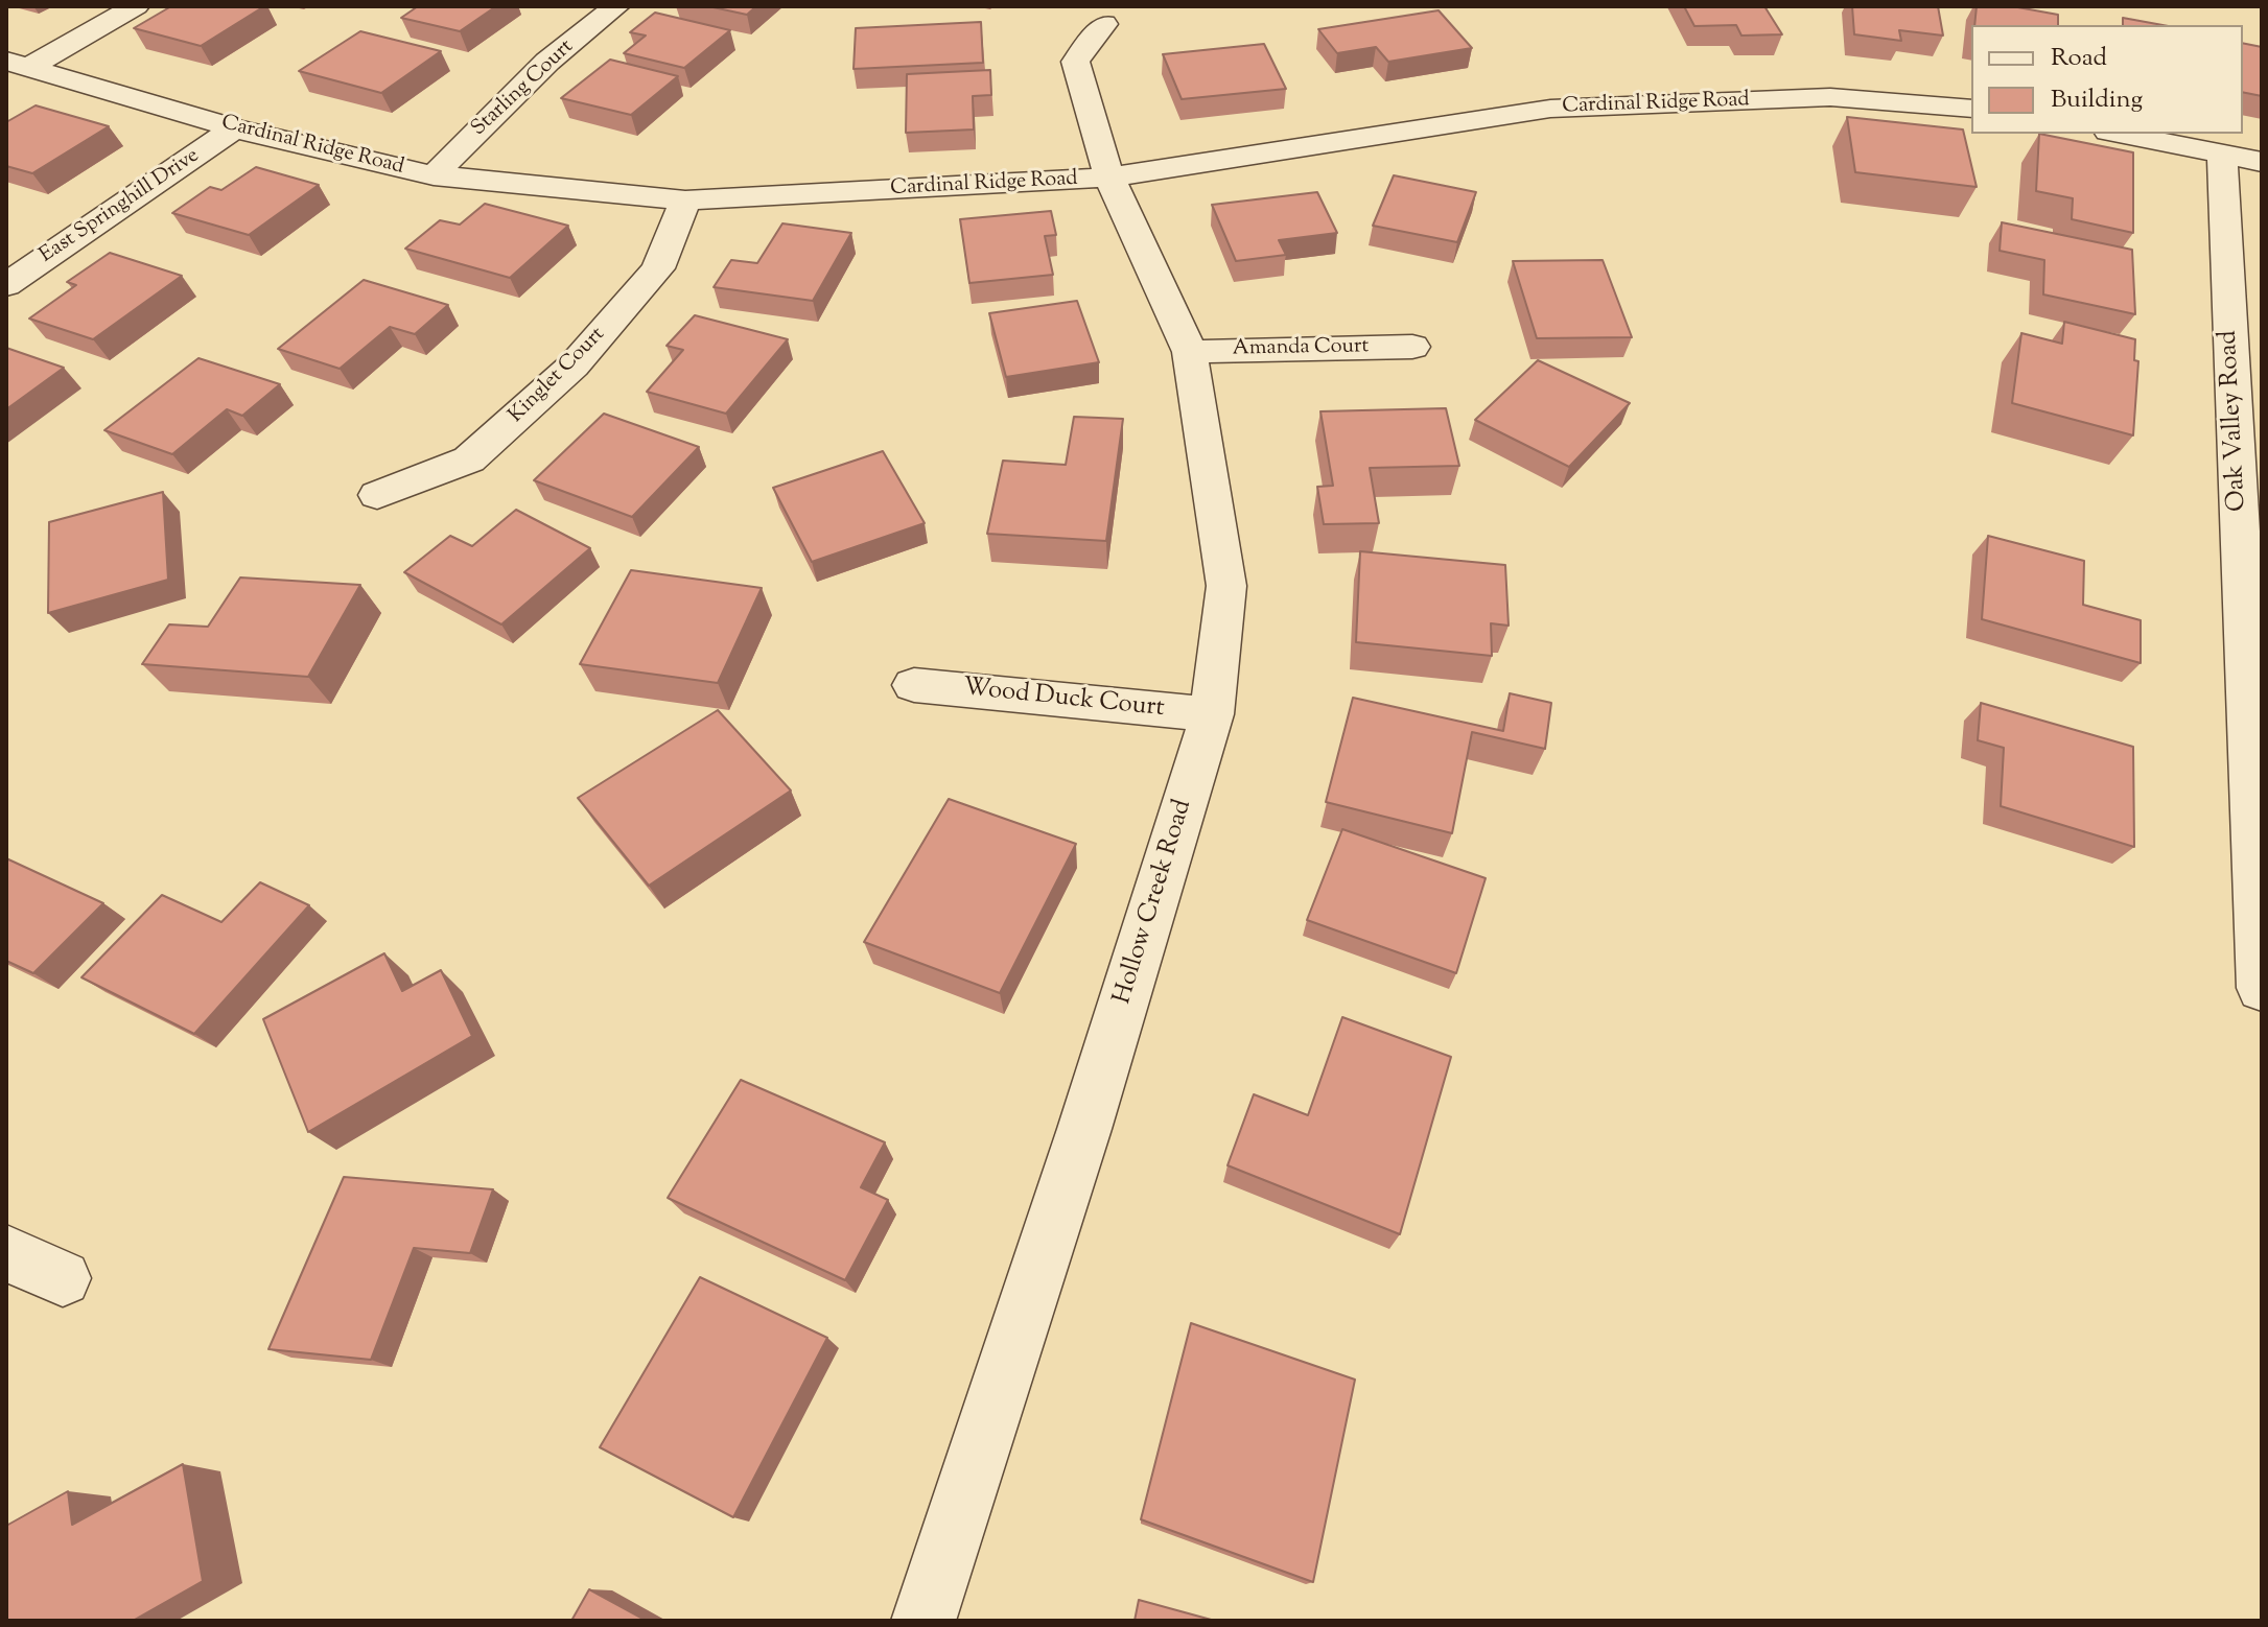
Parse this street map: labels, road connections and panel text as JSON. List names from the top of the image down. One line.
{"streets":{"street":["Starling Court","Cardinal Ridge Road","East Springhill Drive","Amanda Court","Kinglet Court","Oak Valley Road","Wood Duck Court","Hollow Creek Road"]},"crossings":[["Starling Court","Cardinal Ridge Road"],["Cardinal Ridge Road","East Springhill Drive"],["Cardinal Ridge Road","Kinglet Court"],["Cardinal Ridge Road","Hollow Creek Road"],["Amanda Court","Hollow Creek Road"],["Wood Duck Court","Hollow Creek Road"]],"legend":["Road","Building"]}
